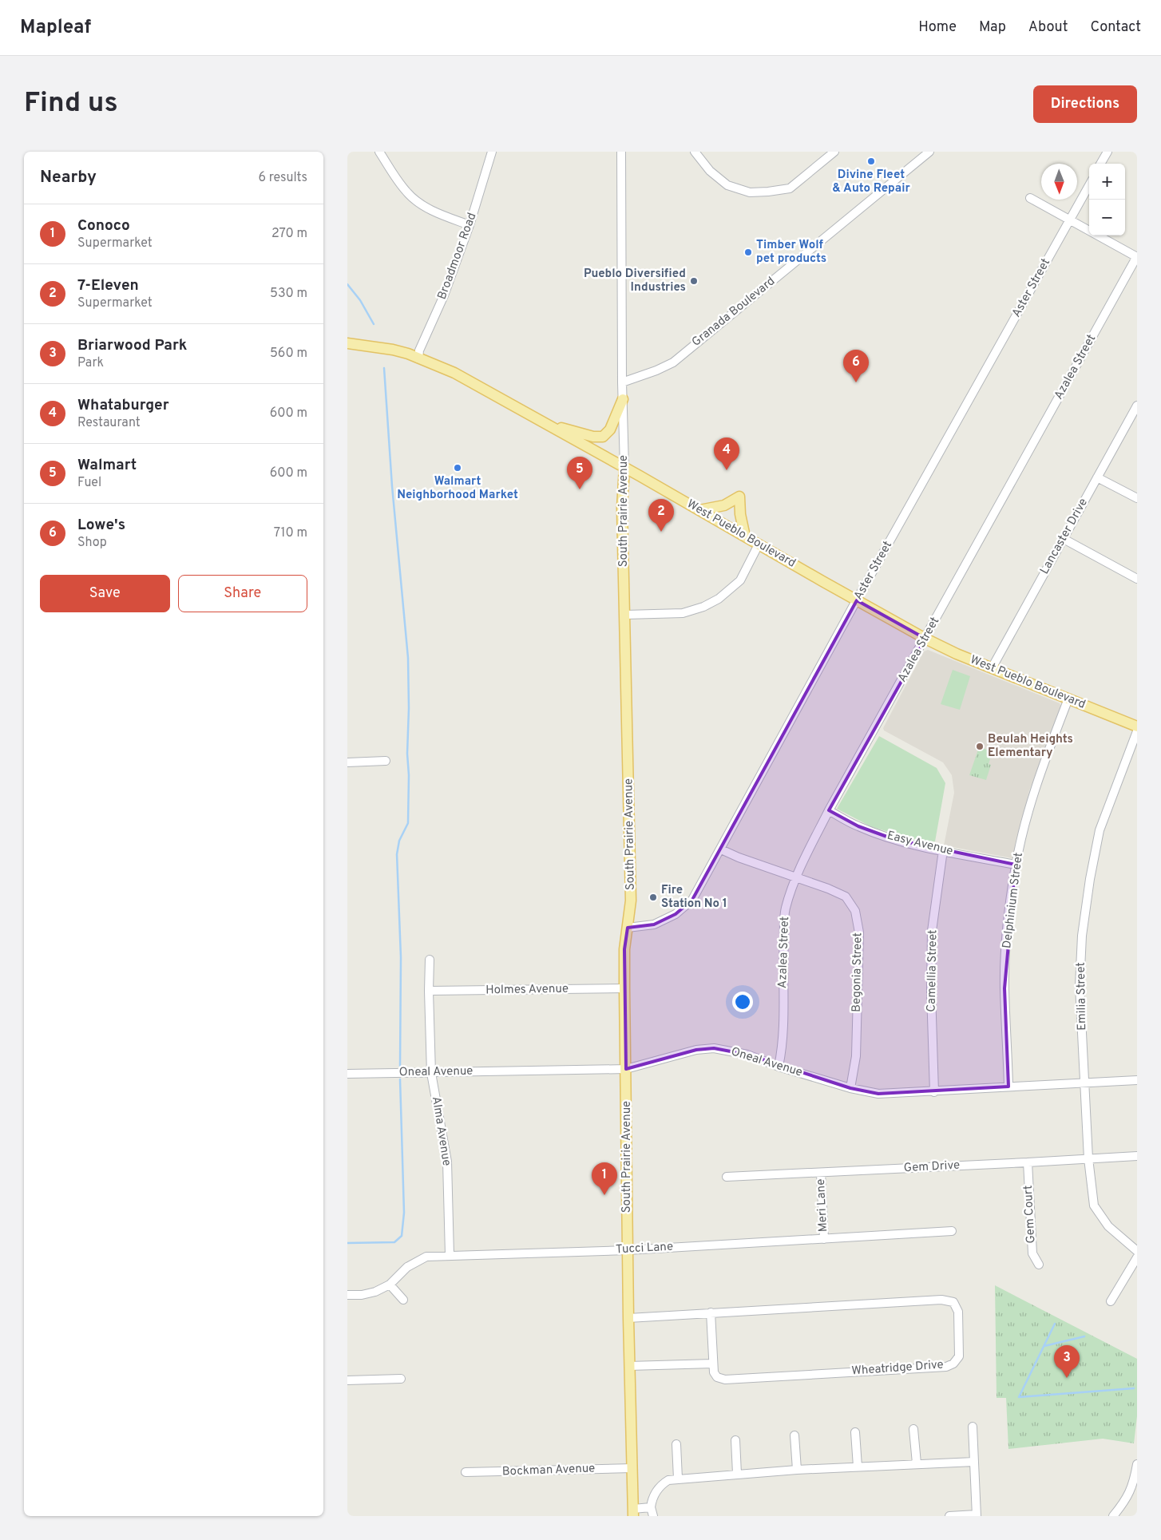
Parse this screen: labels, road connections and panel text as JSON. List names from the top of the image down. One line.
{"streets":{"main road":["South Prairie Avenue","West Pueblo Boulevard"],"street":["Broadmoor Road","Aster Street","Granada Boulevard","Azalea Street","Lancaster Drive","Easy Avenue","Delphinium Street","Camellia Street","Begonia Street","Holmes Avenue","Emilia Street","Oneal Avenue","Alma Avenue","Gem Drive","Meri Lane","Gem Court","Tucci Lane","Wheatridge Drive","Bockman Avenue"]},"crossings":[["Broadmoor Road","West Pueblo Boulevard"],["Aster Street","South Prairie Avenue"],["Aster Street","West Pueblo Boulevard"],["Aster Street","Begonia Street"],["Granada Boulevard","South Prairie Avenue"],["Azalea Street","West Pueblo Boulevard"],["Azalea Street","Easy Avenue"],["Azalea Street","Begonia Street"],["Azalea Street","Oneal Avenue"],["South Prairie Avenue","West Pueblo Boulevard"],["South Prairie Avenue","Holmes Avenue"],["South Prairie Avenue","Oneal Avenue"],["South Prairie Avenue","Tucci Lane"],["South Prairie Avenue","Wheatridge Drive"],["South Prairie Avenue","Bockman Avenue"],["West Pueblo Boulevard","Lancaster Drive"],["West Pueblo Boulevard","Delphinium Street"],["Easy Avenue","Delphinium Street"],["Easy Avenue","Camellia Street"],["Delphinium Street","Oneal Avenue"],["Camellia Street","Oneal Avenue"],["Begonia Street","Oneal Avenue"],["Holmes Avenue","Alma Avenue"],["Emilia Street","Oneal Avenue"],["Emilia Street","Gem Drive"],["Oneal Avenue","Alma Avenue"],["Alma Avenue","Tucci Lane"],["Gem Drive","Meri Lane"],["Gem Drive","Gem Court"],["Meri Lane","Tucci Lane"]],"places":["Divine Fleet & Auto Repair","Timber Wolf pet products","Pueblo Diversified Industries","Walmart Neighborhood Market","Beulah Heights Elementary","Fire Station No 1"],"north":"bottom","page":{"header":"Mapleaf","nav":["Home","Map","About","Contact"],"buttons":["Directions",["Save","Share"]],"title":"Find us","heading":["Nearby","6 results"],"map_buttons":["+","−"],"list":[{"mark":"1","name":"Conoco","note":"Supermarket","value":"270 m"},{"mark":"2","name":"7-Eleven","note":"Supermarket","value":"530 m"},{"mark":"3","name":"Briarwood Park","note":"Park","value":"560 m"},{"mark":"4","name":"Whataburger","note":"Restaurant","value":"600 m"},{"mark":"5","name":"Walmart","note":"Fuel","value":"600 m"},{"mark":"6","name":"Lowe's","note":"Shop","value":"710 m"}],"pins":["6","4","5","2","1","3"]}}
